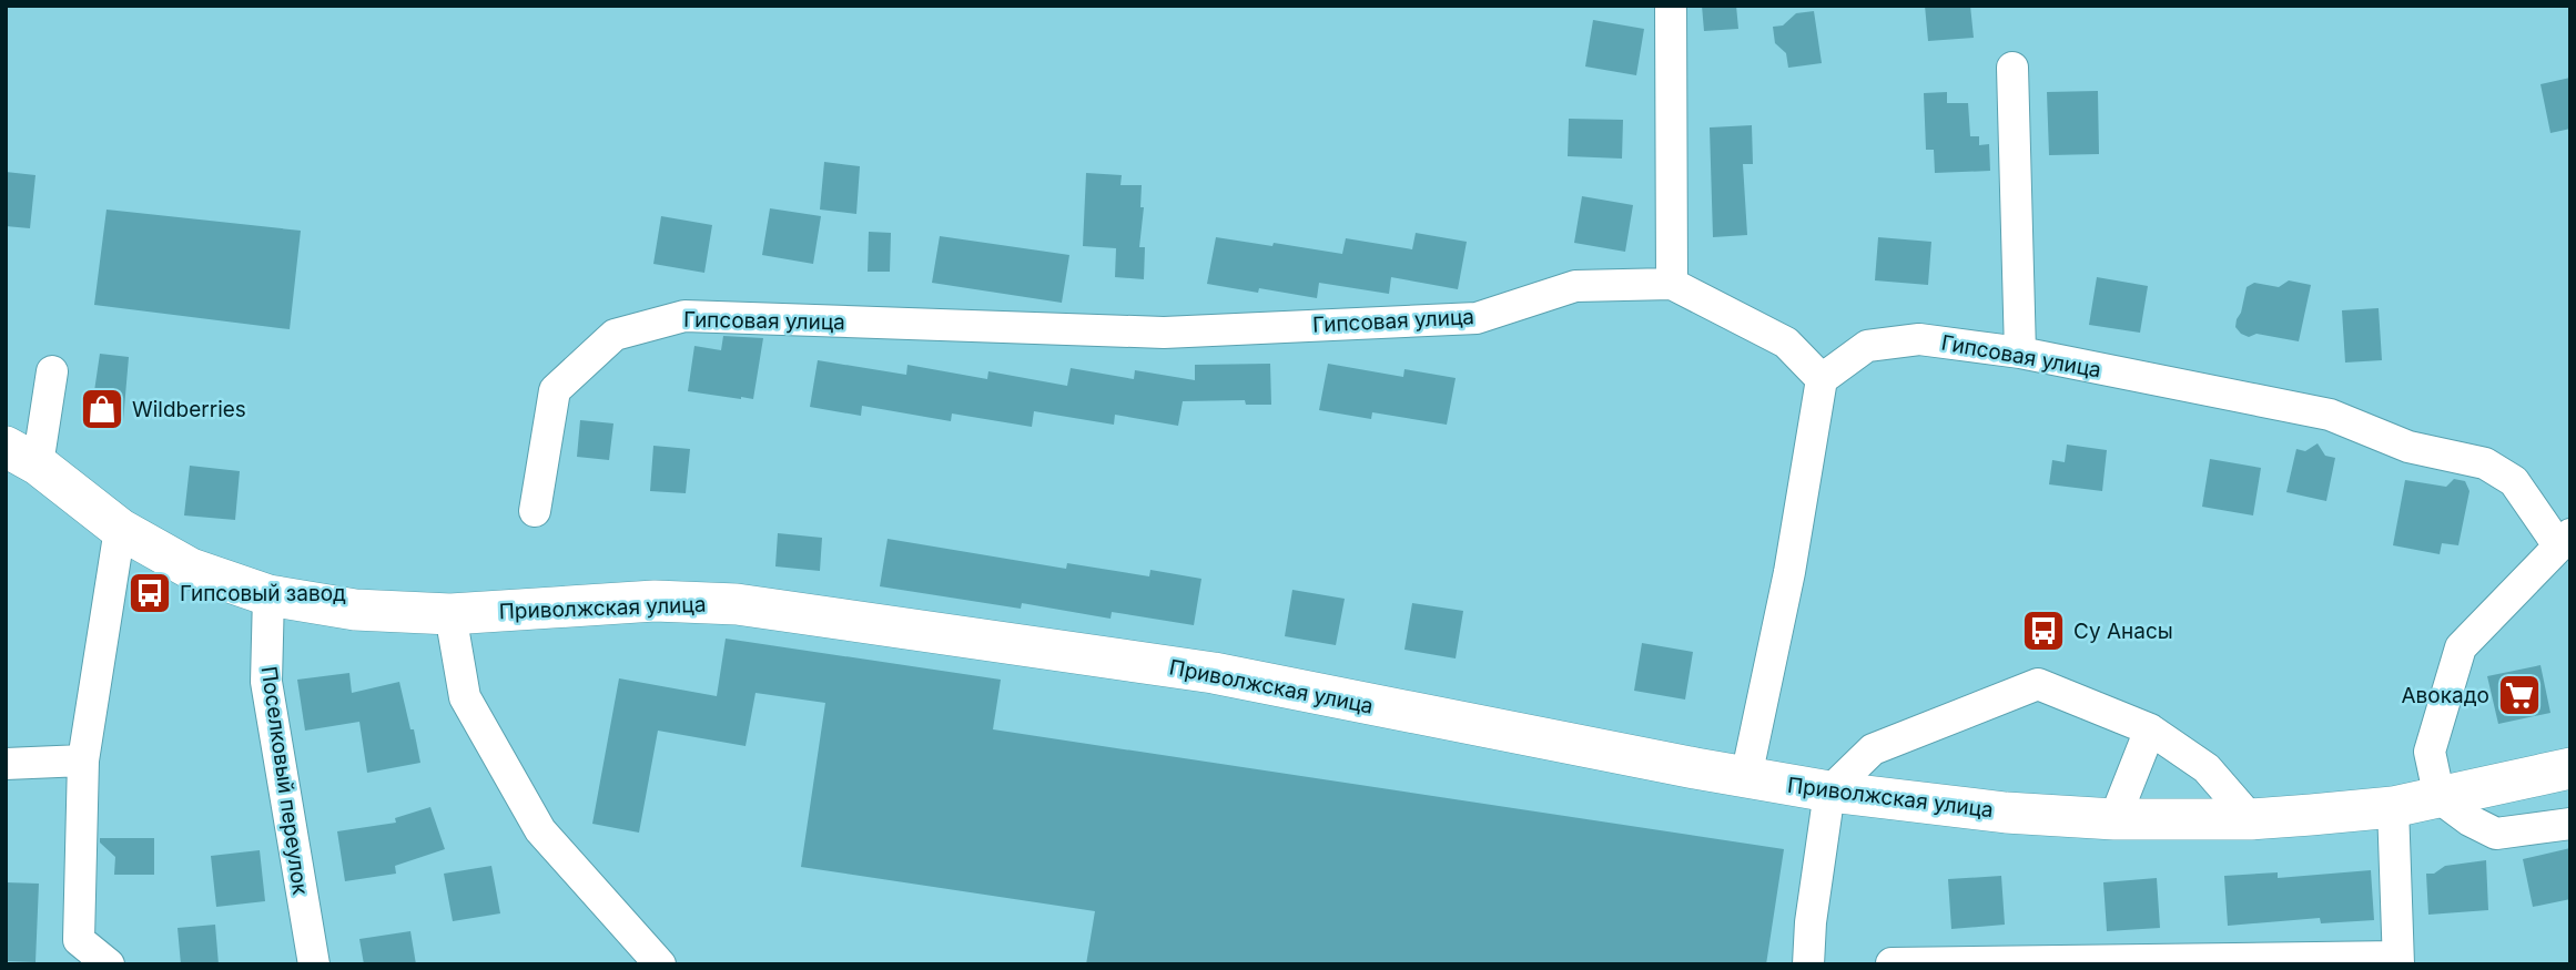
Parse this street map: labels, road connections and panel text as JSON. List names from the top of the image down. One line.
{"streets":{"main road":["Приволжская улица"],"street":["Гипсовая улица","Поселковый переулок"]},"crossings":[["Приволжская улица","Поселковый переулок"]],"places":{"shop":["Wildberries"],"bus stop":["Гипсовый завод","Су Анасы"],"supermarket":["Авокадо"]}}
